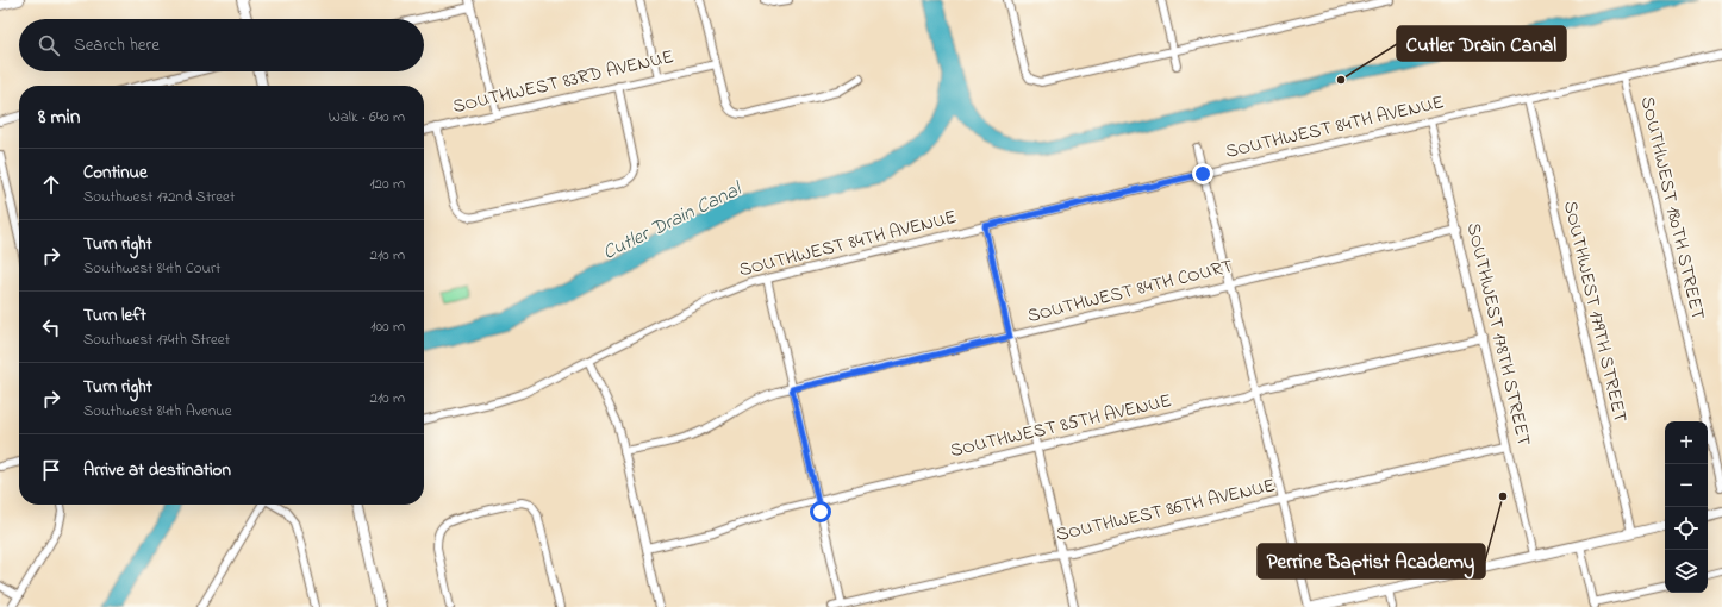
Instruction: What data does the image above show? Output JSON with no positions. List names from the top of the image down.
{
  "streets": {
    "street": [
      "SOUTHWEST 83RD AVENUE",
      "SOUTHWEST 84TH AVENUE",
      "SOUTHWEST 180TH STREET",
      "SOUTHWEST 84TH COURT",
      "SOUTHWEST 179TH STREET",
      "SOUTHWEST 178TH STREET",
      "SOUTHWEST 85TH AVENUE",
      "SOUTHWEST 86TH AVENUE"
    ]
  },
  "crossings": [
    ["SOUTHWEST 84TH AVENUE", "SOUTHWEST 180TH STREET"],
    ["SOUTHWEST 84TH AVENUE", "SOUTHWEST 179TH STREET"],
    ["SOUTHWEST 84TH AVENUE", "SOUTHWEST 178TH STREET"],
    ["SOUTHWEST 84TH COURT", "SOUTHWEST 178TH STREET"],
    ["SOUTHWEST 178TH STREET", "SOUTHWEST 85TH AVENUE"],
    ["SOUTHWEST 178TH STREET", "SOUTHWEST 86TH AVENUE"]
  ],
  "water": ["Cutler Drain Canal"],
  "places": ["Cutler Drain Canal", "Perrine Baptist Academy"],
  "page": {
    "search": "Search here",
    "heading": ["8 min", "Walk · 640 m"],
    "list": [
      ["Continue", "Southwest 172nd Street", "120 m"],
      ["Turn right", "Southwest 84th Court", "210 m"],
      ["Turn left", "Southwest 174th Street", "100 m"],
      ["Turn right", "Southwest 84th Avenue", "210 m"],
      "Arrive at destination"
    ],
    "map_buttons": ["+", "−"]
  }
}
